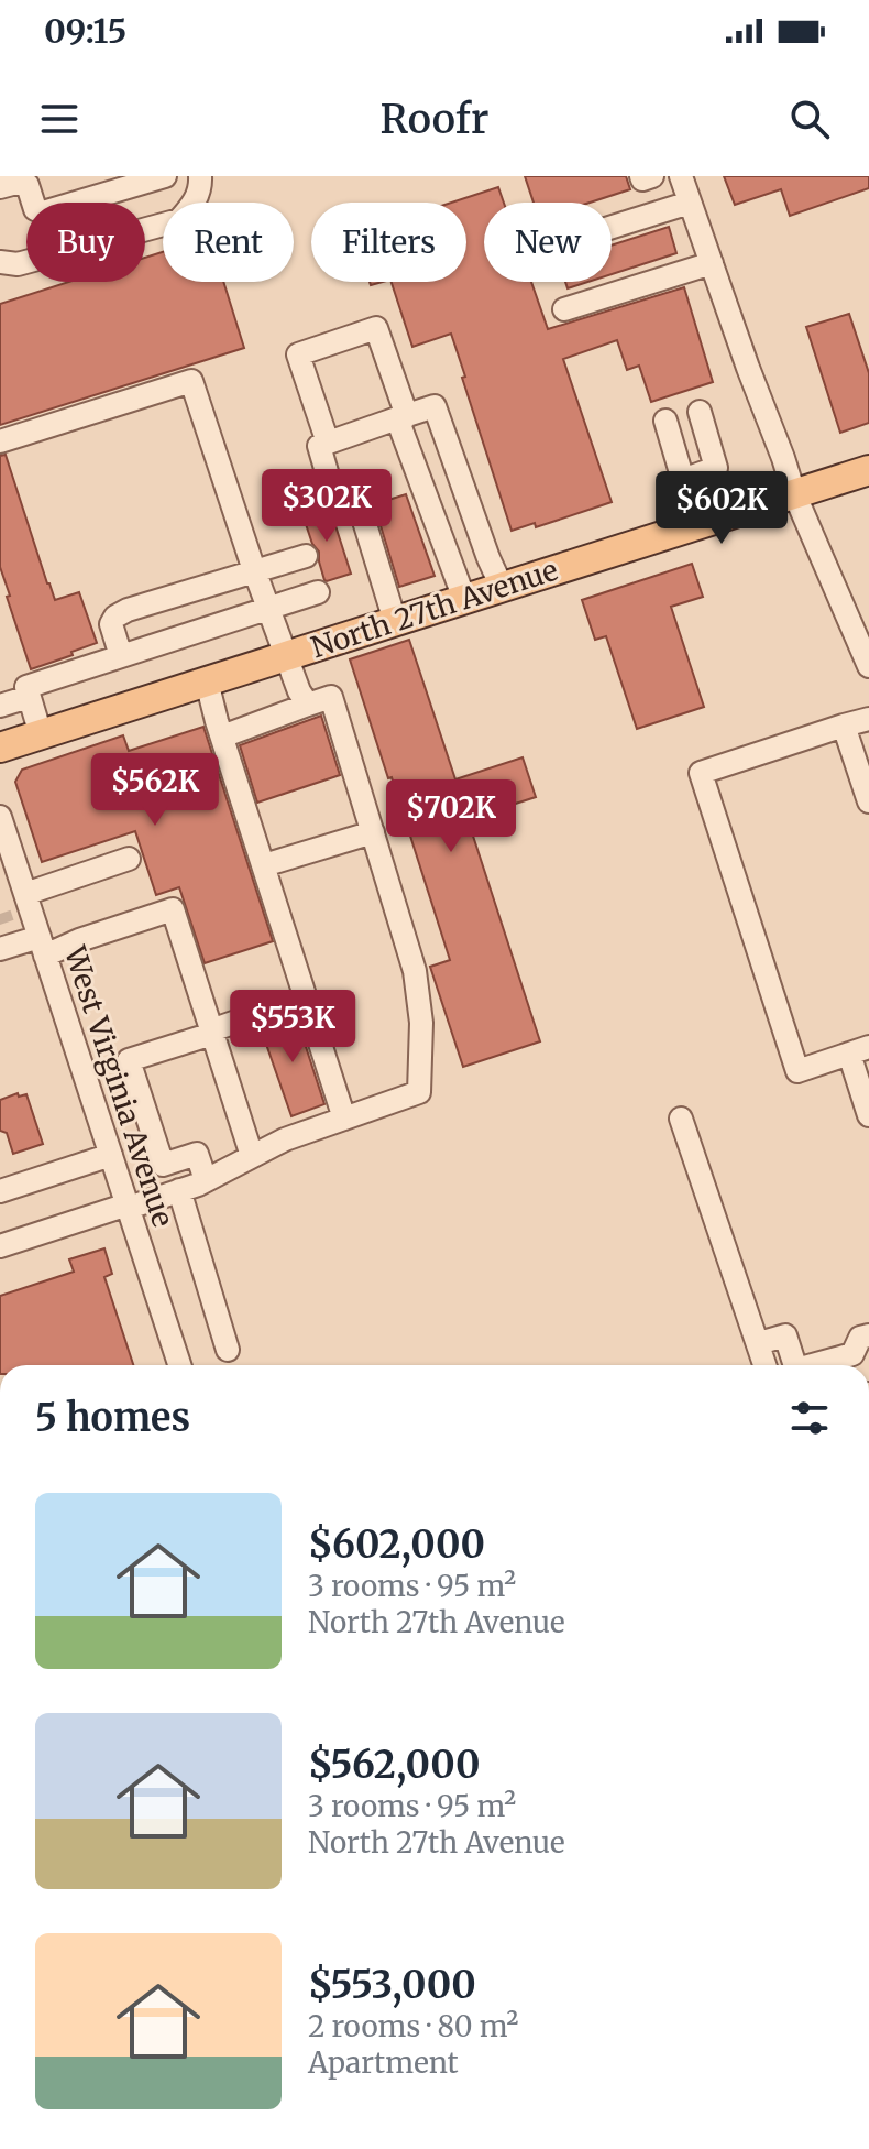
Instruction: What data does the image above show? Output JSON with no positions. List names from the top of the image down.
{
  "streets": {
    "main road": ["North 27th Avenue"],
    "street": ["West Virginia Avenue"]
  },
  "page": {
    "status": "09:15",
    "header": "Roofr",
    "chip": [
      "Buy",
      "Rent",
      "Filters",
      "New"
    ],
    "price": [
      "$302K",
      "$602K",
      "$562K",
      "$702K",
      "$553K"
    ],
    "heading": "5 homes",
    "list": [
      {
        "name": "$602,000",
        "note": "3 rooms · 95 m² · North 27th Avenue"
      },
      {
        "name": "$562,000",
        "note": "3 rooms · 95 m² · North 27th Avenue"
      },
      {
        "name": "$553,000",
        "note": "2 rooms · 80 m² · Apartment"
      }
    ]
  }
}
